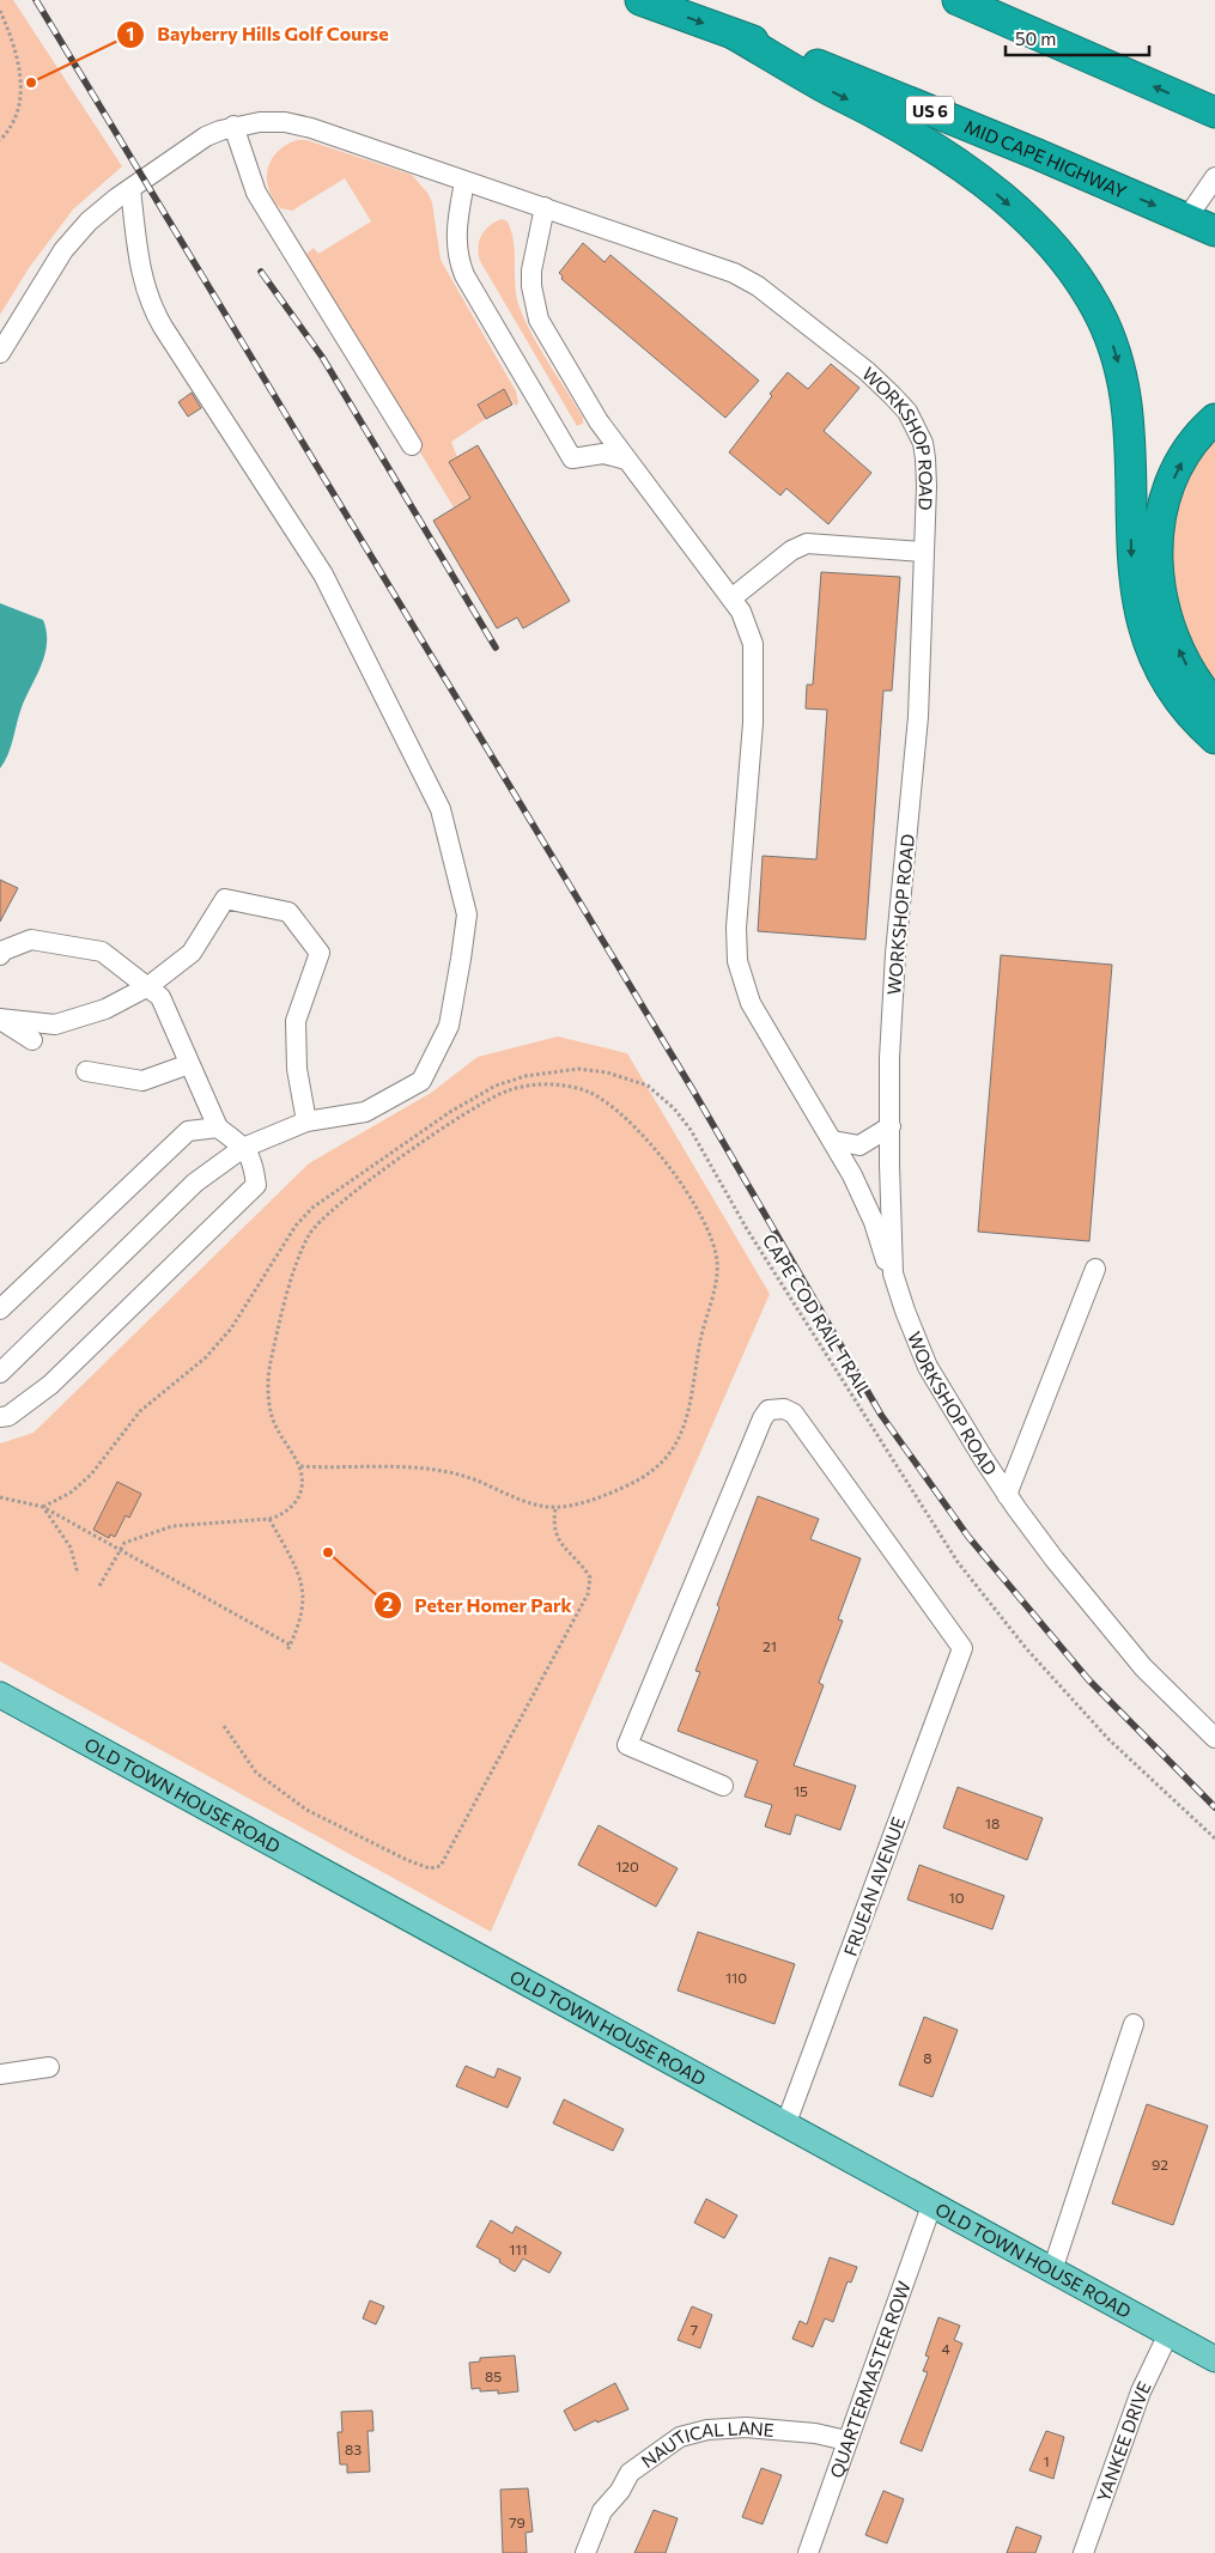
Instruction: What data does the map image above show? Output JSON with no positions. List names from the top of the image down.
{
  "streets": {
    "highway": ["US 6", "MID CAPE HIGHWAY"],
    "main road": ["OLD TOWN HOUSE ROAD"],
    "street": [
      "WORKSHOP ROAD",
      "FRUEAN AVENUE",
      "QUARTERMASTER ROW",
      "YANKEE DRIVE",
      "NAUTICAL LANE"
    ],
    "path": ["CAPE COD RAIL TRAIL"]
  },
  "crossings": [
    ["OLD TOWN HOUSE ROAD", "FRUEAN AVENUE"],
    ["OLD TOWN HOUSE ROAD", "QUARTERMASTER ROW"],
    ["OLD TOWN HOUSE ROAD", "YANKEE DRIVE"],
    ["QUARTERMASTER ROW", "NAUTICAL LANE"]
  ],
  "places": ["Bayberry Hills Golf Course", "Peter Homer Park"],
  "house_numbers": [
    "21",
    "15",
    "18",
    "120",
    "10",
    "110",
    "8",
    "92",
    "111",
    "7",
    "4",
    "85",
    "83",
    "1",
    "79"
  ],
  "scale_bar": "50 m"
}
